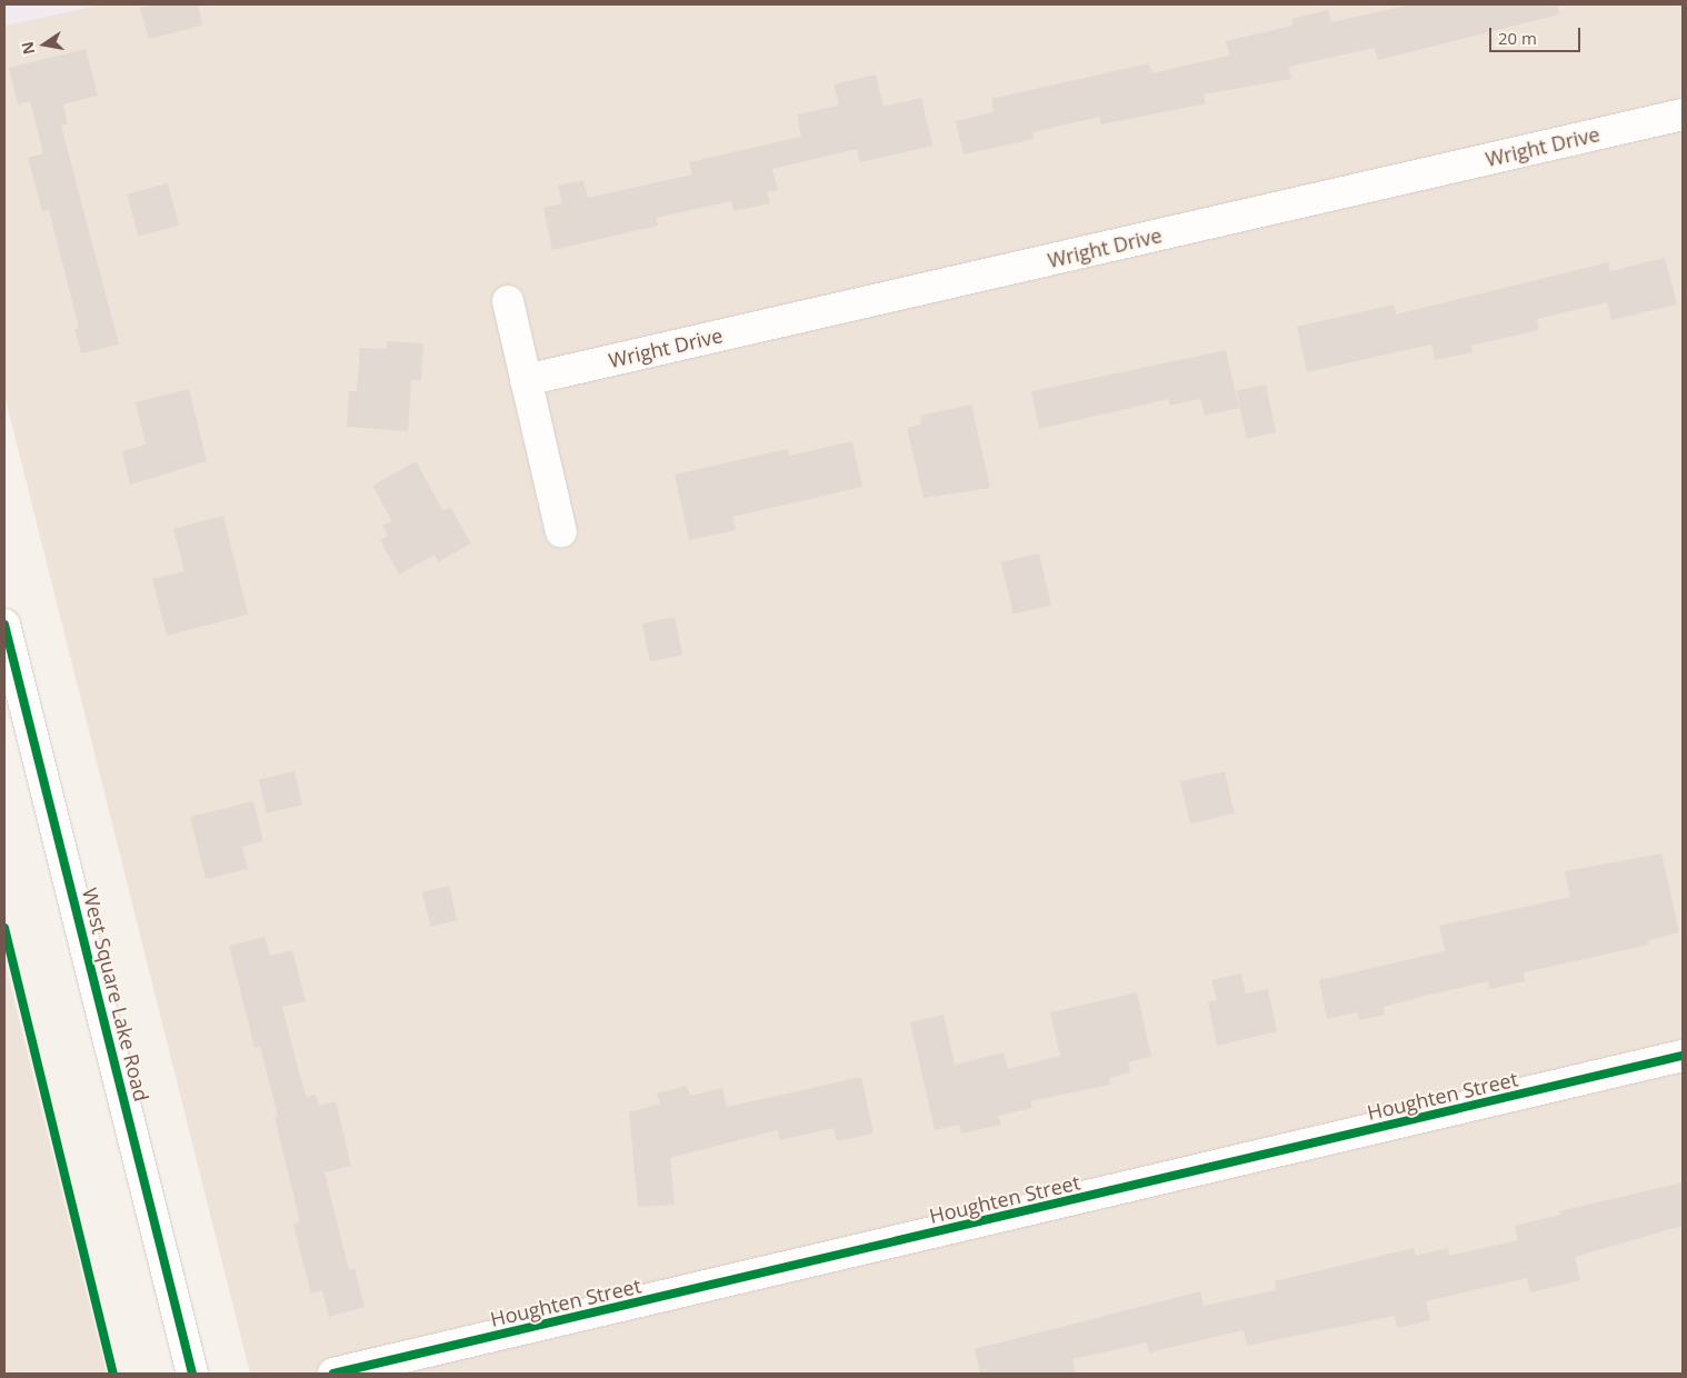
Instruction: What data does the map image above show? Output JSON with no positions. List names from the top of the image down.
{
  "streets": {
    "street": ["Wright Drive", "West Square Lake Road", "Houghten Street"]
  },
  "scale_bar": "20 m",
  "north": "left"
}
